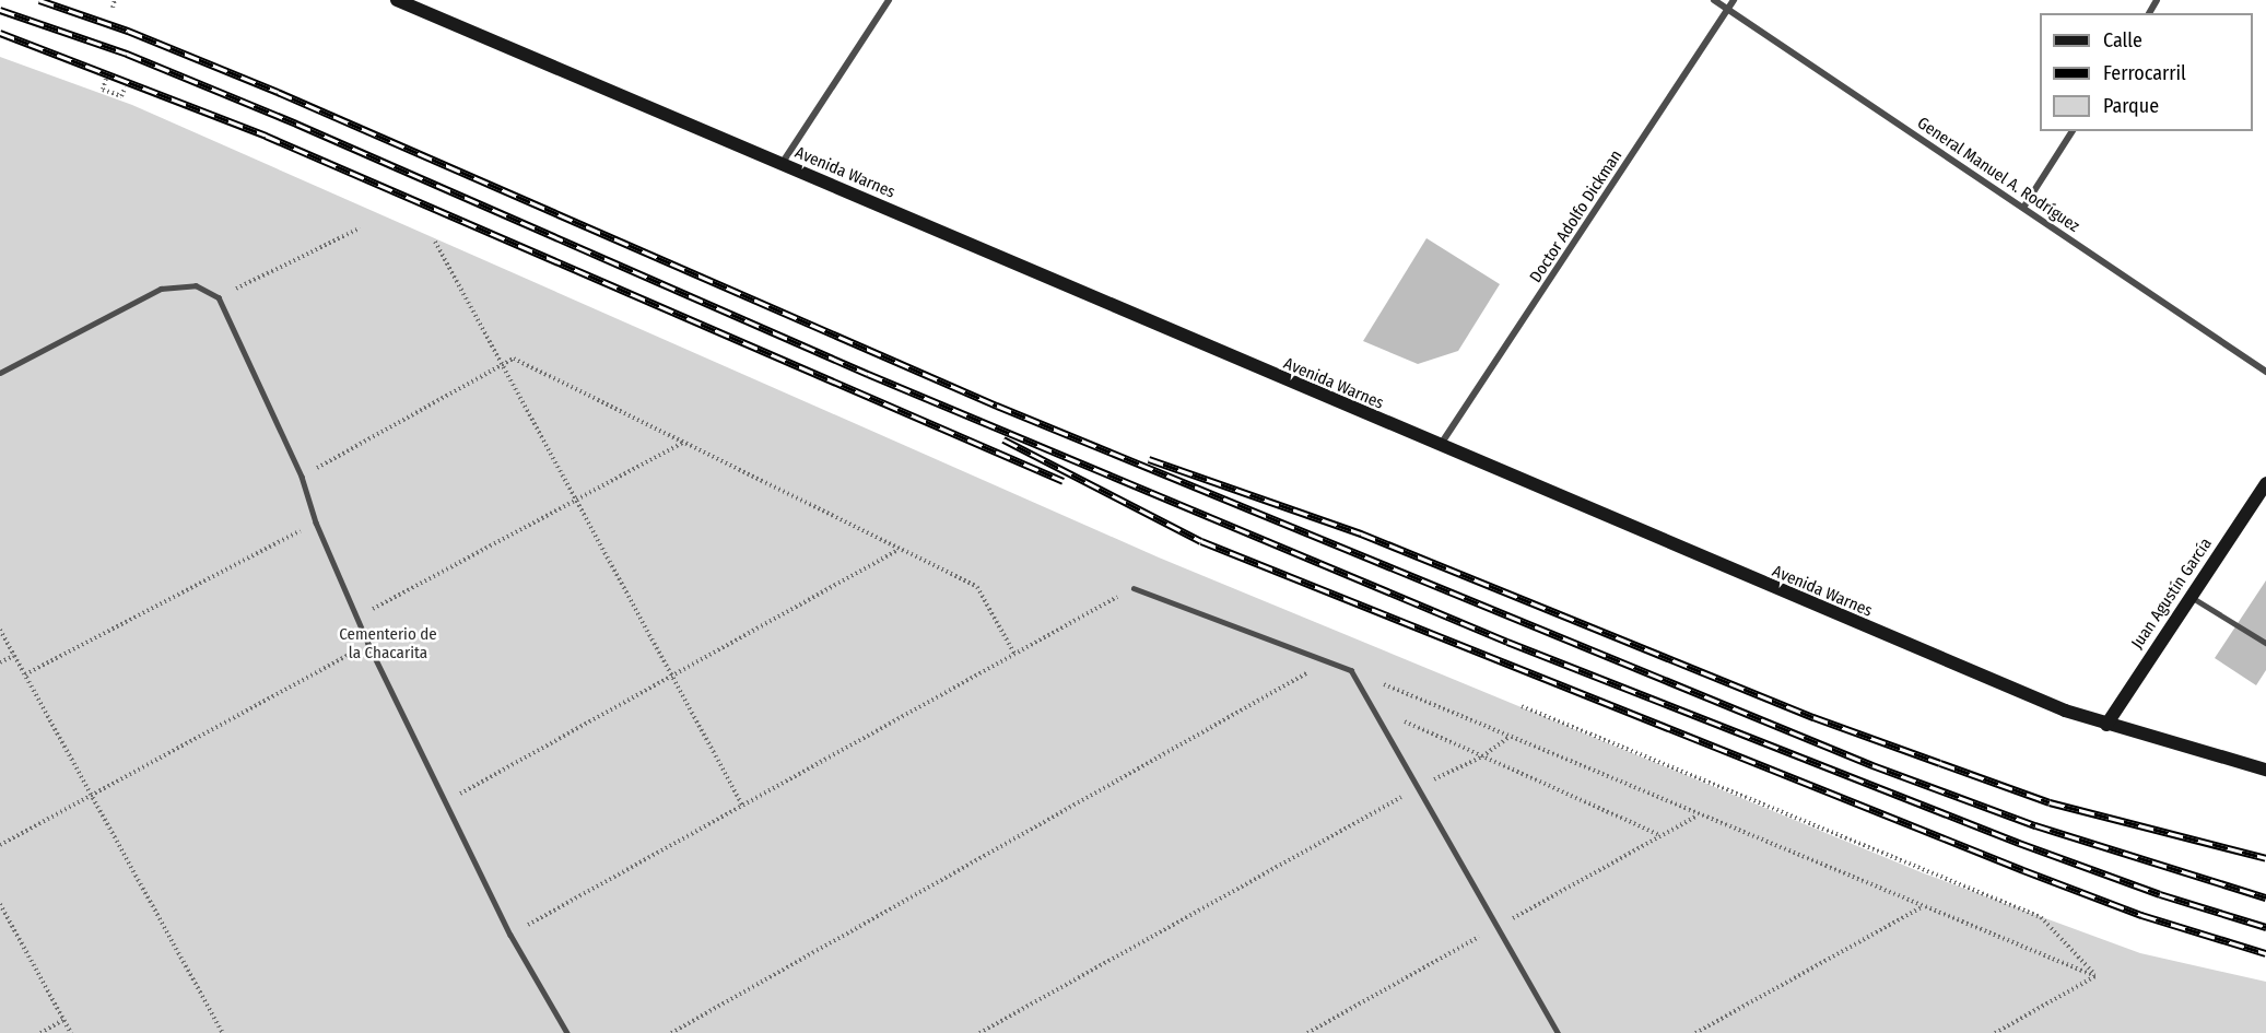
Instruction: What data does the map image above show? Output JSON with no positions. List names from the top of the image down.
{
  "streets": {
    "main road": ["Avenida Warnes", "Juan Agustín García"],
    "street": ["General Manuel A. Rodríguez", "Doctor Adolfo Dickman"]
  },
  "crossings": [
    ["Avenida Warnes", "Doctor Adolfo Dickman"],
    ["Avenida Warnes", "Juan Agustín García"],
    ["General Manuel A. Rodríguez", "Doctor Adolfo Dickman"]
  ],
  "parks": ["Cementerio de la Chacarita"],
  "legend": ["Calle", "Ferrocarril", "Parque"]
}
